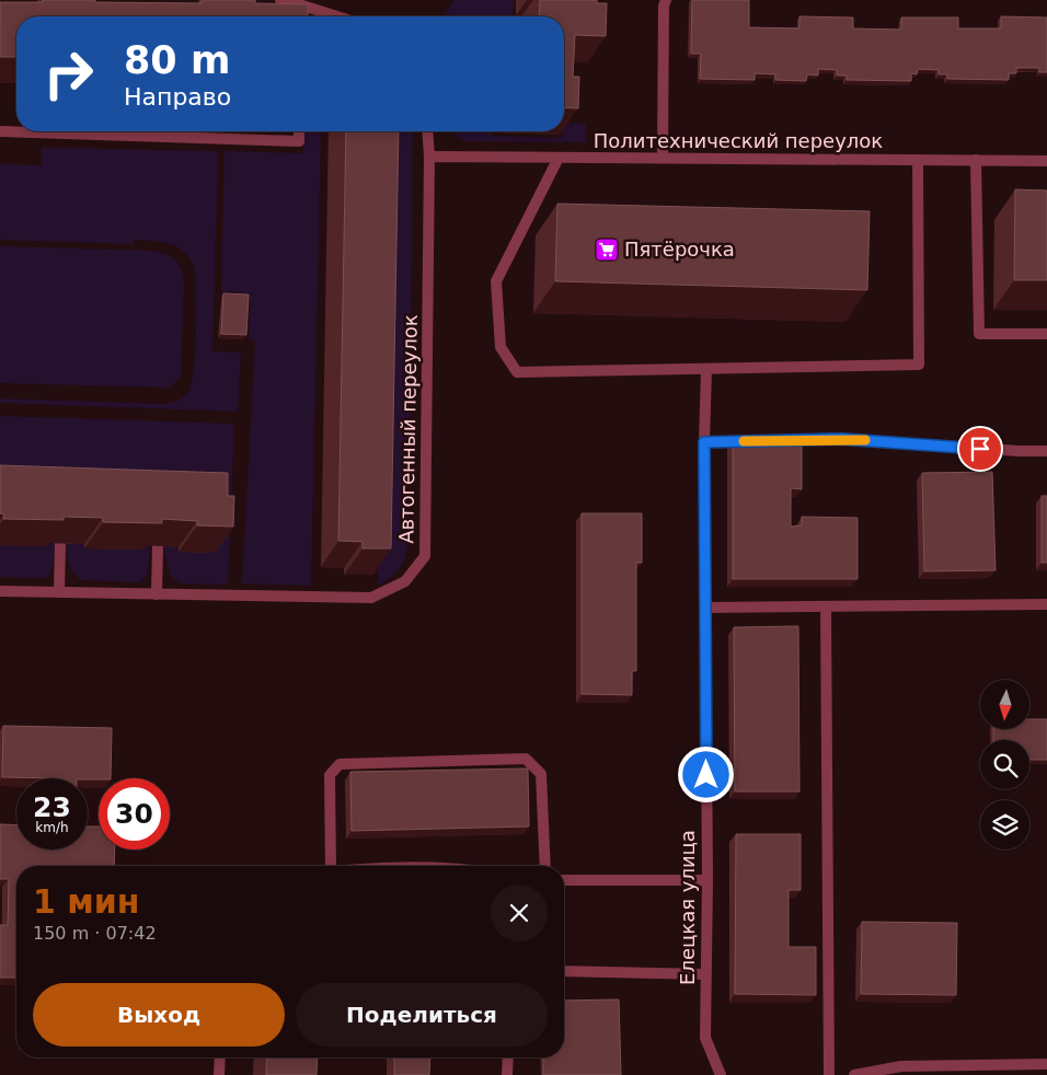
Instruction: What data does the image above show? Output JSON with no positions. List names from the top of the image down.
{
  "streets": {
    "street": ["Политехнический переулок", "Автогенный переулок", "Елецкая улица"]
  },
  "crossings": [
    ["Политехнический переулок", "Автогенный переулок"]
  ],
  "places": {
    "supermarket": ["Пятёрочка"]
  },
  "north": "bottom",
  "page": {
    "turn": ["80 m", "Направо"],
    "speed": "23 km/h",
    "limit": "30",
    "heading": ["1 мин", "150 m · 07:42"],
    "buttons": ["Выход", "Поделиться"]
  }
}
